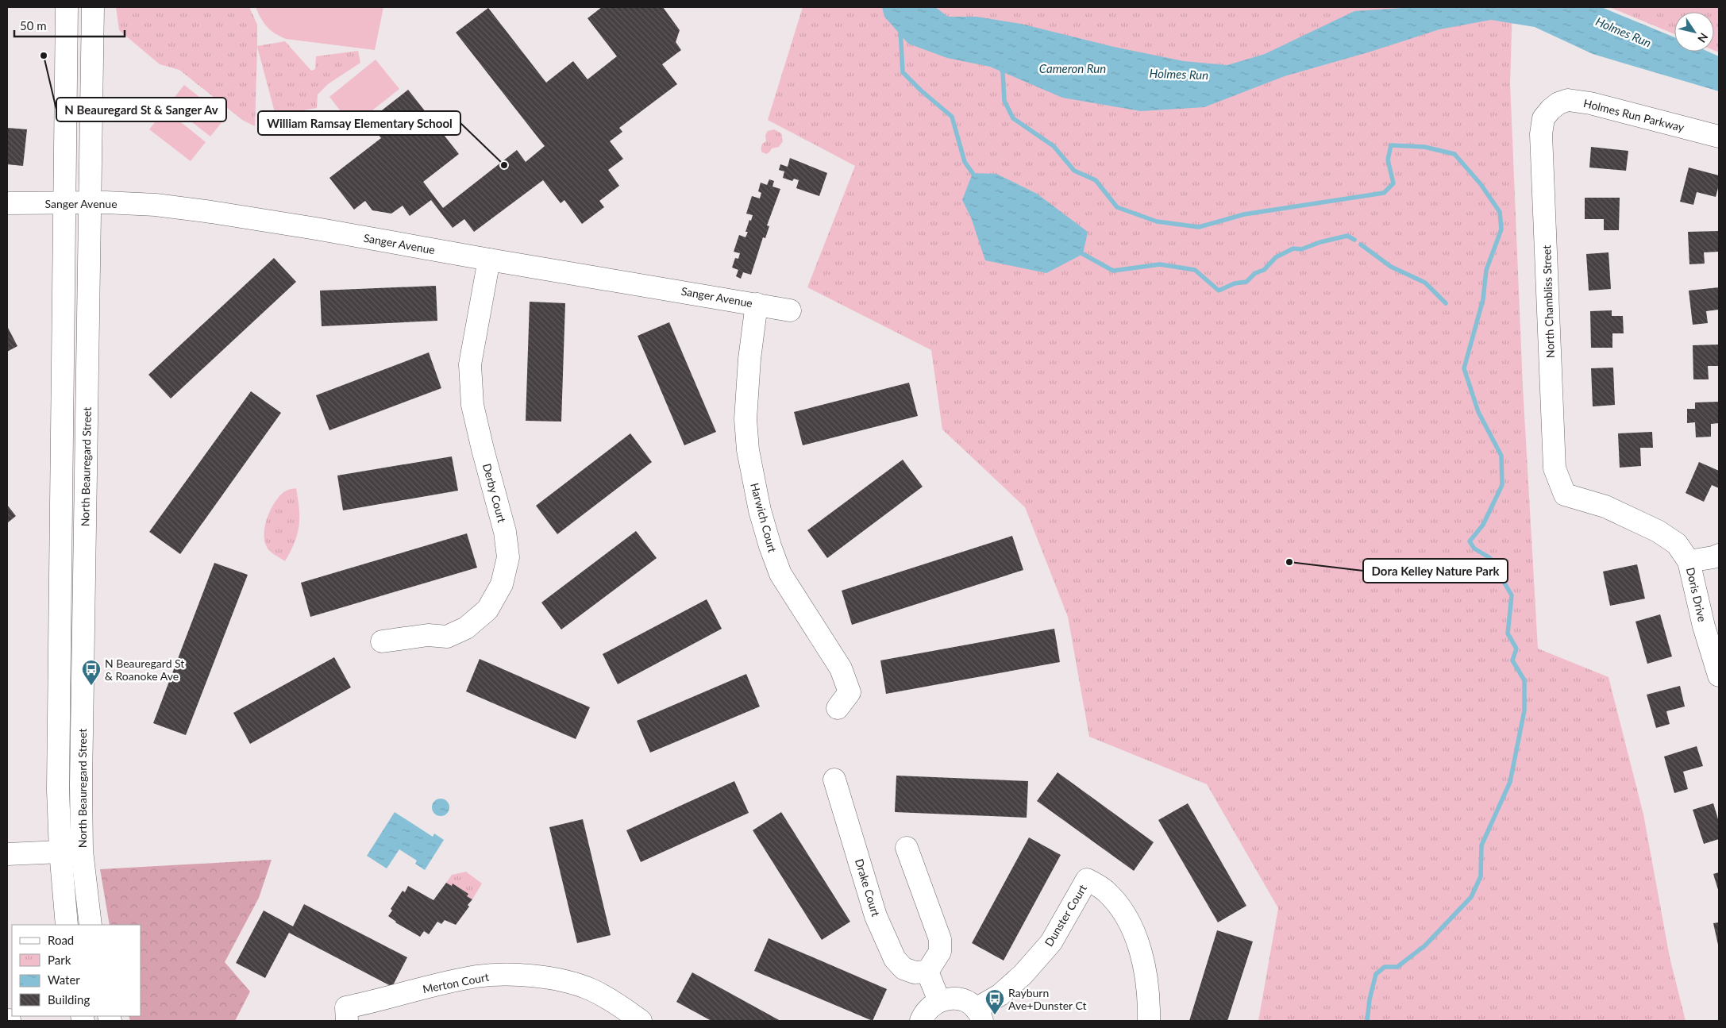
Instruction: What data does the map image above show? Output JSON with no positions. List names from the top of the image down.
{
  "streets": {
    "street": [
      "Holmes Run Parkway",
      "Sanger Avenue",
      "North Chambliss Street",
      "North Beauregard Street",
      "Derby Court",
      "Harwich Court",
      "Doris Drive",
      "Drake Court",
      "Dunster Court",
      "Merton Court"
    ]
  },
  "crossings": [
    ["Holmes Run Parkway", "North Chambliss Street"],
    ["Sanger Avenue", "North Beauregard Street"],
    ["Sanger Avenue", "Derby Court"],
    ["Sanger Avenue", "Harwich Court"],
    ["North Chambliss Street", "Doris Drive"]
  ],
  "water": ["Holmes Run", "Cameron Run"],
  "places": {
    "other": ["N Beauregard St & Sanger Av", "William Ramsay Elementary School", "Dora Kelley Nature Park"],
    "bus stop": ["N Beauregard St & Roanoke Ave", "Rayburn Ave+Dunster Ct"]
  },
  "legend": [
    "Road",
    "Park",
    "Water",
    "Building"
  ],
  "scale_bar": "50 m",
  "north": "bottom right"
}
